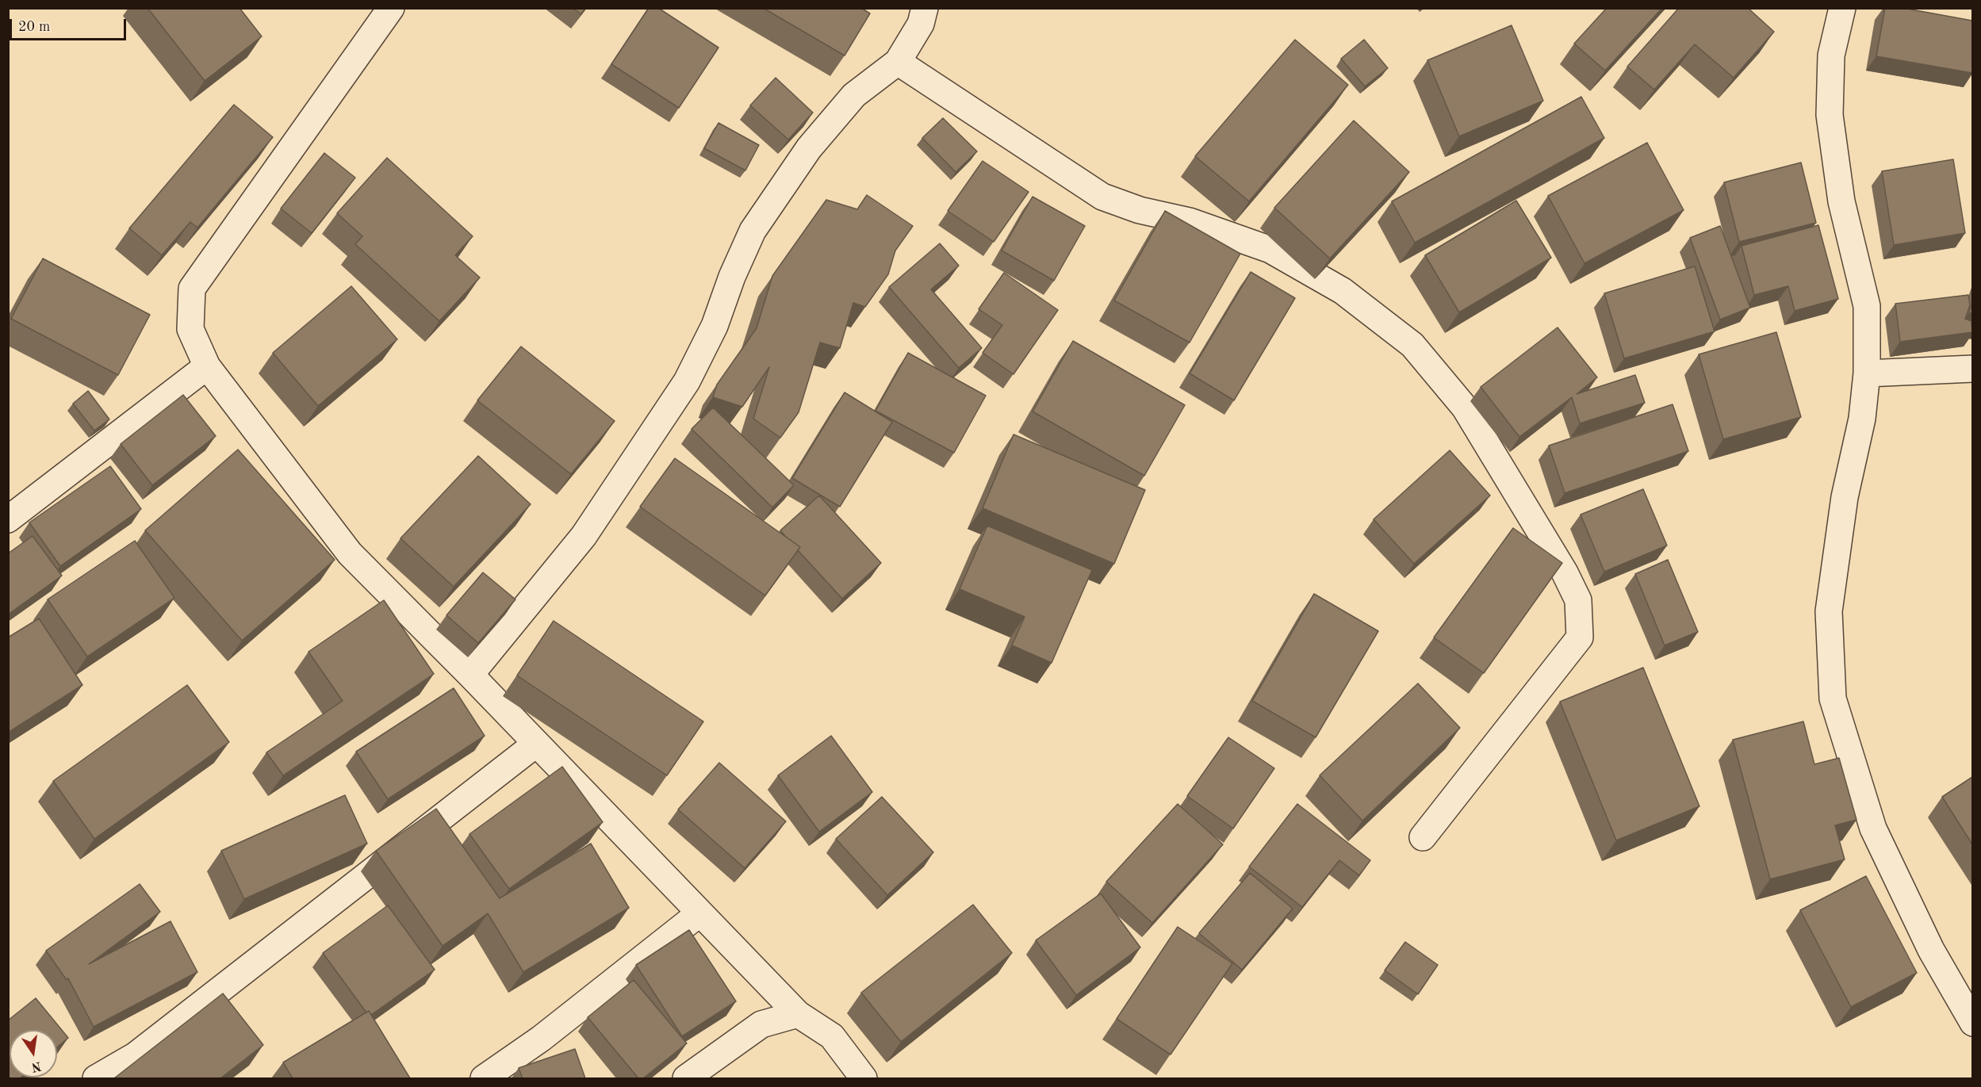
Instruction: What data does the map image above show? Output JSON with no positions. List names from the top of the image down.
{
  "scale_bar": "20 m",
  "north": "bottom"
}
